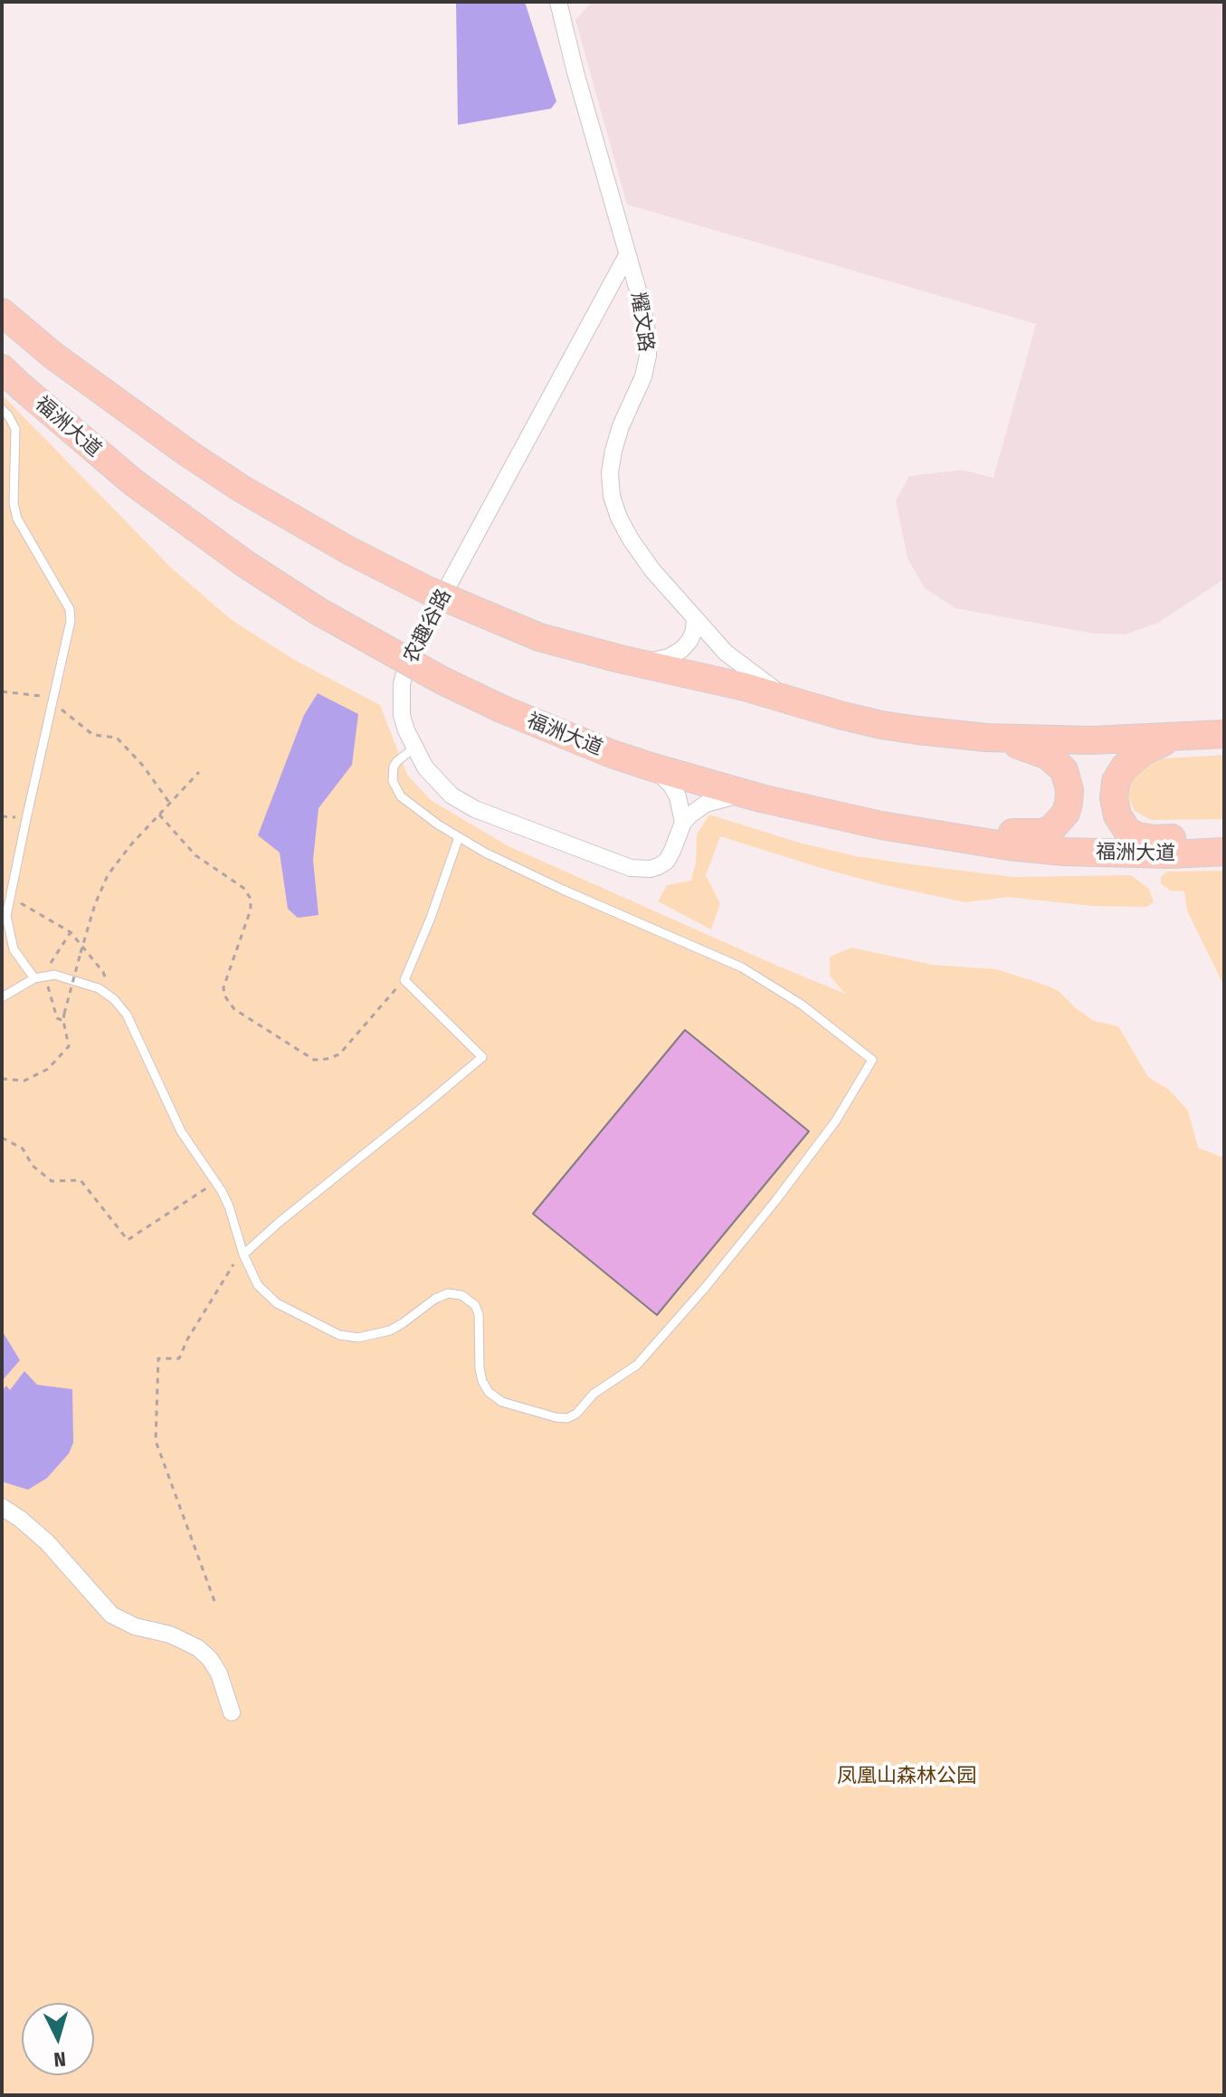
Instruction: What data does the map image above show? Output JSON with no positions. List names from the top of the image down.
{
  "streets": {
    "main road": ["福洲大道"],
    "street": ["耀文路", "农趣谷路"]
  },
  "crossings": [
    ["耀文路", "农趣谷路"]
  ],
  "parks": ["凤凰山森林公园"],
  "north": "bottom"
}
